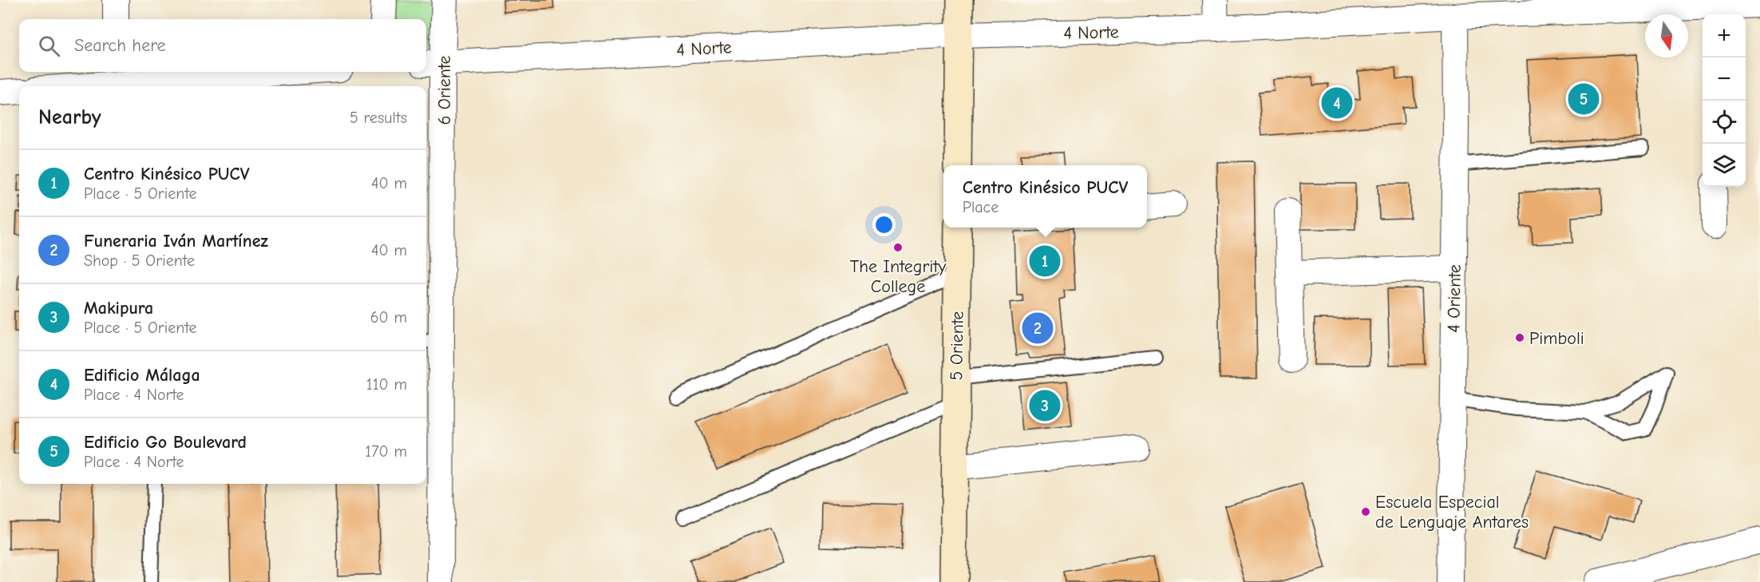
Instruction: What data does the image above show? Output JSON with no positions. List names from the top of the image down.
{
  "streets": {
    "main road": ["5 Oriente"],
    "street": ["4 Norte", "6 Oriente", "4 Oriente"]
  },
  "crossings": [
    ["4 Norte", "6 Oriente"],
    ["4 Norte", "4 Oriente"]
  ],
  "places": ["The Integrity College", "Pimboli", "Escuela Especial de Lenguaje Antares"],
  "north": "bottom",
  "page": {
    "map_buttons": ["+", "−"],
    "search": "Search here",
    "pins": [
      "5",
      "4",
      "1",
      "2",
      "3"
    ],
    "heading": ["Nearby", "5 results"],
    "list": [
      {
        "mark": "1",
        "name": "Centro Kinésico PUCV",
        "note": "Place · 5 Oriente",
        "value": "40 m"
      },
      {
        "mark": "2",
        "name": "Funeraria Iván Martínez",
        "note": "Shop · 5 Oriente",
        "value": "40 m"
      },
      {
        "mark": "3",
        "name": "Makipura",
        "note": "Place · 5 Oriente",
        "value": "60 m"
      },
      {
        "mark": "4",
        "name": "Edificio Málaga",
        "note": "Place · 4 Norte",
        "value": "110 m"
      },
      {
        "mark": "5",
        "name": "Edificio Go Boulevard",
        "note": "Place · 4 Norte",
        "value": "170 m"
      }
    ],
    "popup": ["Centro Kinésico PUCV", "Place"]
  }
}
